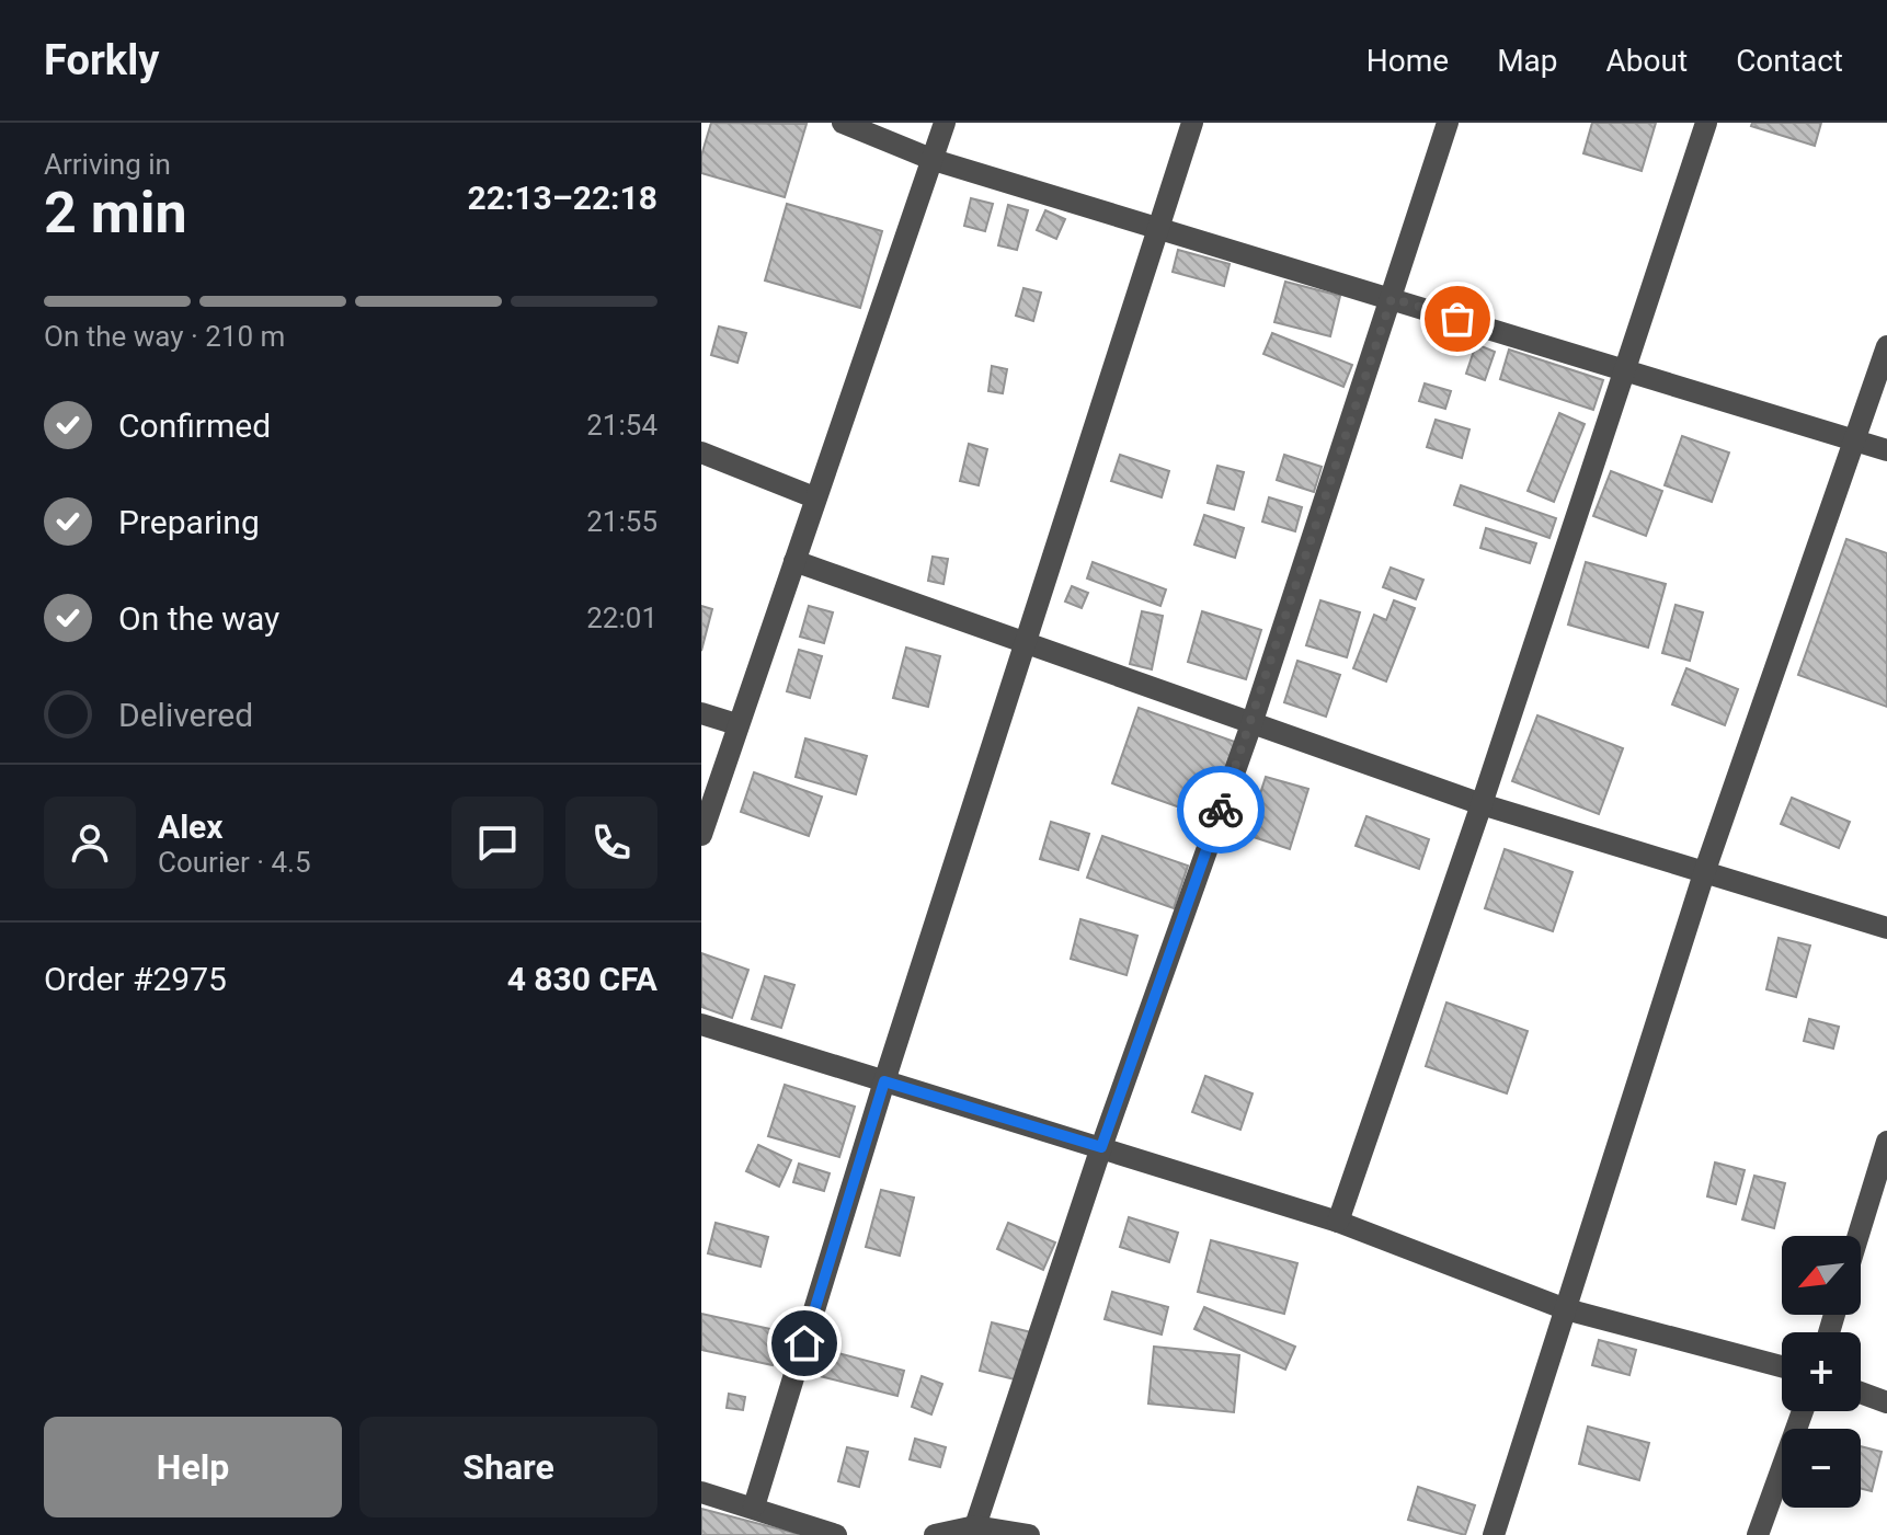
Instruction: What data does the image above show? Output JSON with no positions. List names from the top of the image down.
{
  "north": "bottom left",
  "page": {
    "header": "Forkly",
    "nav": [
      "Home",
      "Map",
      "About",
      "Contact"
    ],
    "heading": ["2 min", "Arriving in", "22:13–22:18"],
    "panel": [
      "Alex",
      "Courier · 4.5",
      "Order #2975",
      "4 830 CFA"
    ],
    "bar": "On the way · 210 m",
    "list": [
      ["Confirmed", "21:54"],
      ["Preparing", "21:55"],
      ["On the way", "22:01"],
      "Delivered"
    ],
    "map_buttons": ["+", "−"],
    "buttons": ["Help", "Share"]
  }
}
